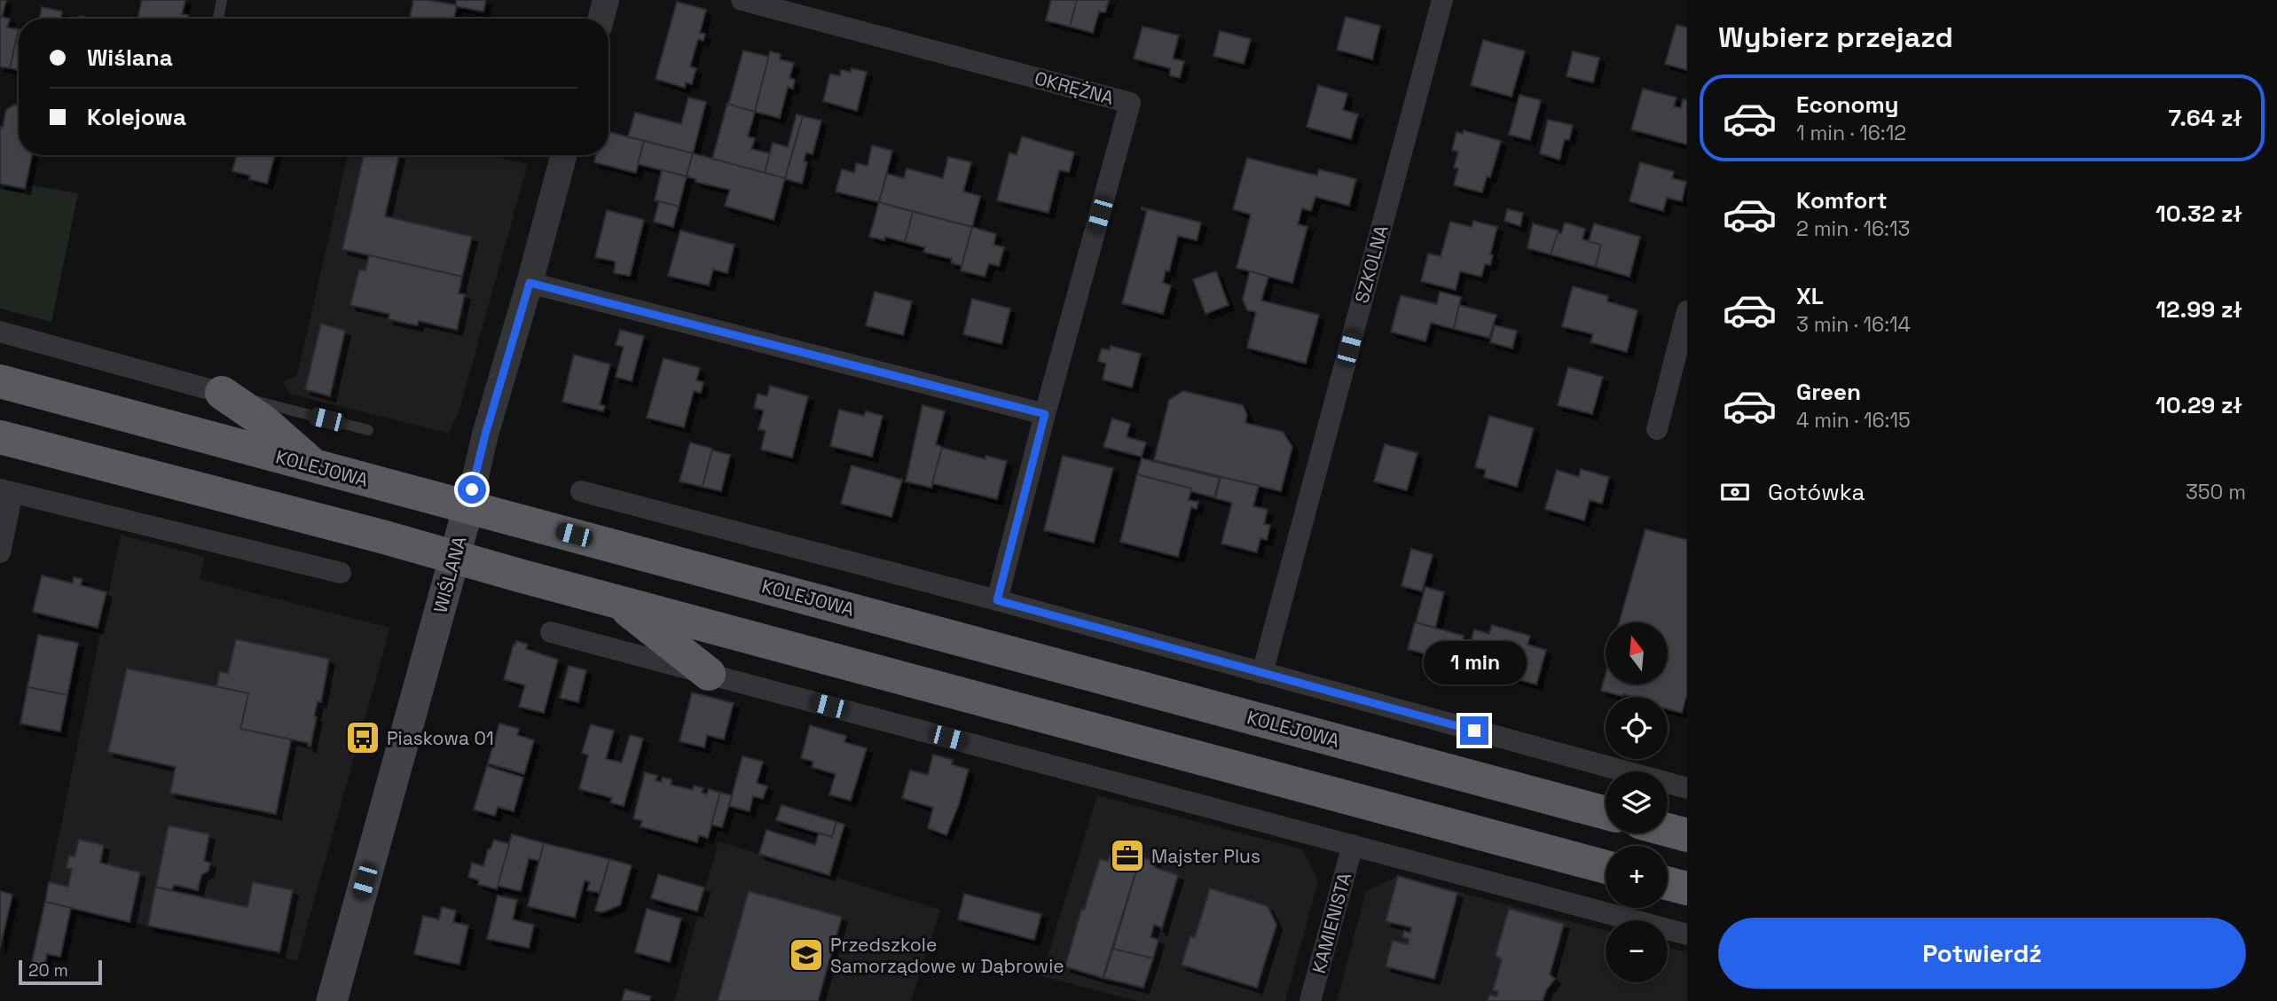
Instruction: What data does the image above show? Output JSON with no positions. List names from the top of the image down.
{
  "streets": {
    "highway": ["KOLEJOWA"],
    "main road": ["WIŚLANA"],
    "street": ["OKRĘŻNA", "SZKOLNA", "KAMIENISTA"]
  },
  "crossings": [
    ["KOLEJOWA", "WIŚLANA"]
  ],
  "places": {
    "bus stop": ["Piaskowa 01"],
    "office": ["Majster Plus"],
    "school or university": ["Przedszkole Samorządowe w Dąbrowie"]
  },
  "scale_bar": "20 m",
  "north": "top",
  "page": {
    "heading": "Wybierz przejazd",
    "banner": ["Wiślana", "Kolejowa"],
    "list": [
      {
        "name": "Economy",
        "note": "1 min · 16:12",
        "value": "7.64 zł"
      },
      {
        "name": "Komfort",
        "note": "2 min · 16:13",
        "value": "10.32 zł"
      },
      {
        "name": "XL",
        "note": "3 min · 16:14",
        "value": "12.99 zł"
      },
      {
        "name": "Green",
        "note": "4 min · 16:15",
        "value": "10.29 zł"
      }
    ],
    "pay": ["Gotówka", "350 m"],
    "map_buttons": ["+", "−"],
    "bubble": "1 min",
    "buttons": "Potwierdź",
    "scale": "20 m"
  }
}
